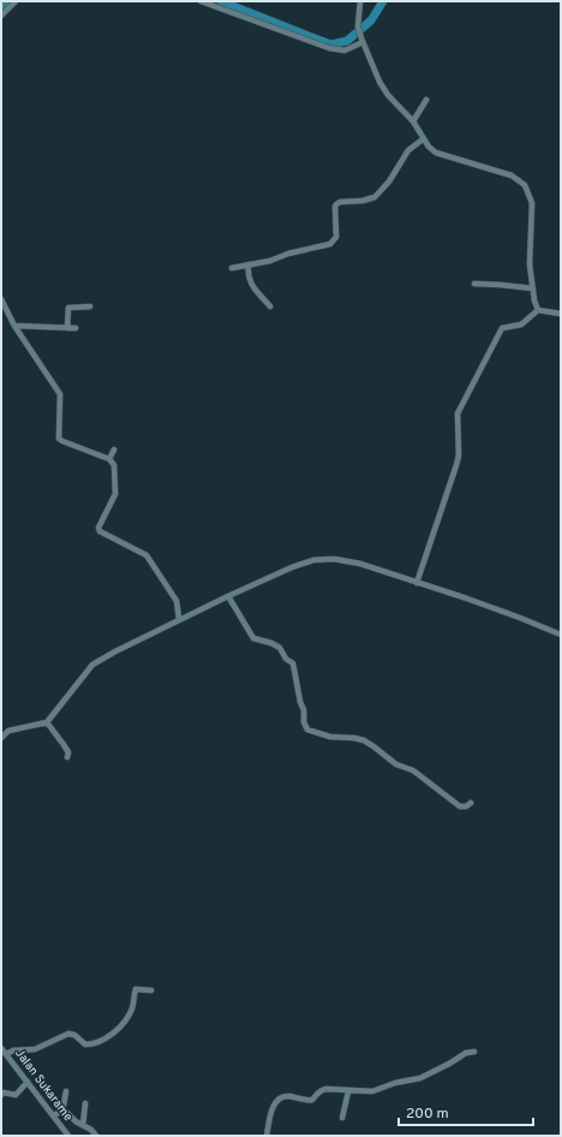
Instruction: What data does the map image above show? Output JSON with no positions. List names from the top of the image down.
{
  "streets": {
    "street": ["Jalan Sukarame"]
  },
  "scale_bar": "200 m"
}
